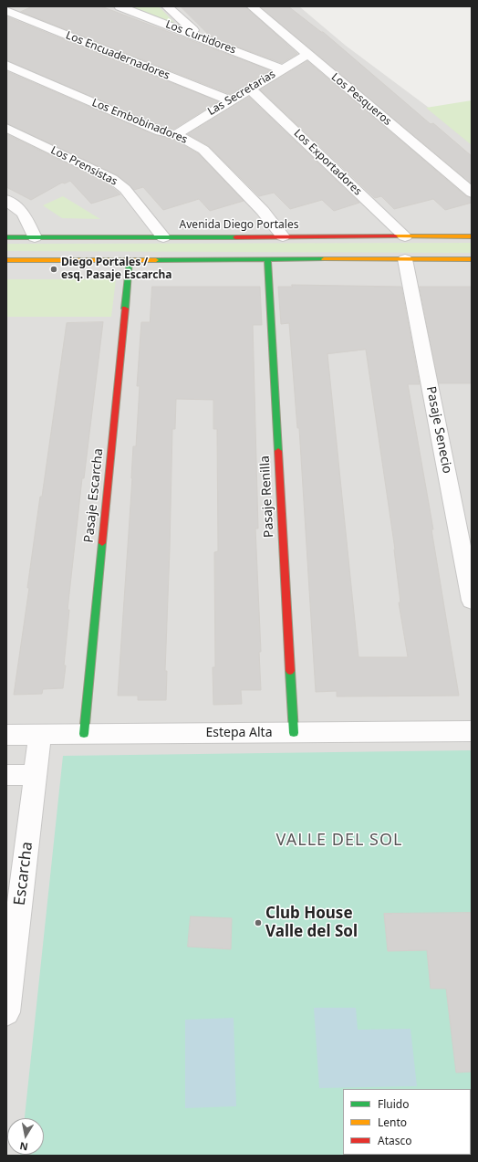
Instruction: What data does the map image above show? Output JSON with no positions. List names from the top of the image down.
{
  "streets": {
    "street": [
      "Los Curtidores",
      "Los Encuadernadores",
      "Las Secretarias",
      "Los Pesqueros",
      "Los Embobinadores",
      "Los Exportadores",
      "Los Prensistas",
      "Avenida Diego Portales",
      "Pasaje Senecio",
      "Pasaje Escarcha",
      "Pasaje Renilla",
      "Estepa Alta",
      "Escarcha"
    ]
  },
  "crossings": [
    ["Los Curtidores", "Las Secretarias"],
    ["Los Encuadernadores", "Las Secretarias"],
    ["Las Secretarias", "Los Pesqueros"],
    ["Las Secretarias", "Los Embobinadores"],
    ["Las Secretarias", "Los Exportadores"],
    ["Los Embobinadores", "Avenida Diego Portales"],
    ["Los Exportadores", "Avenida Diego Portales"],
    ["Los Prensistas", "Avenida Diego Portales"],
    ["Pasaje Escarcha", "Estepa Alta"],
    ["Pasaje Renilla", "Estepa Alta"],
    ["Estepa Alta", "Escarcha"]
  ],
  "districts": ["VALLE DEL SOL"],
  "places": ["Diego Portales / esq. Pasaje Escarcha", "Club House Valle del Sol"],
  "legend": ["Fluido", "Lento", "Atasco"],
  "north": "bottom"
}
